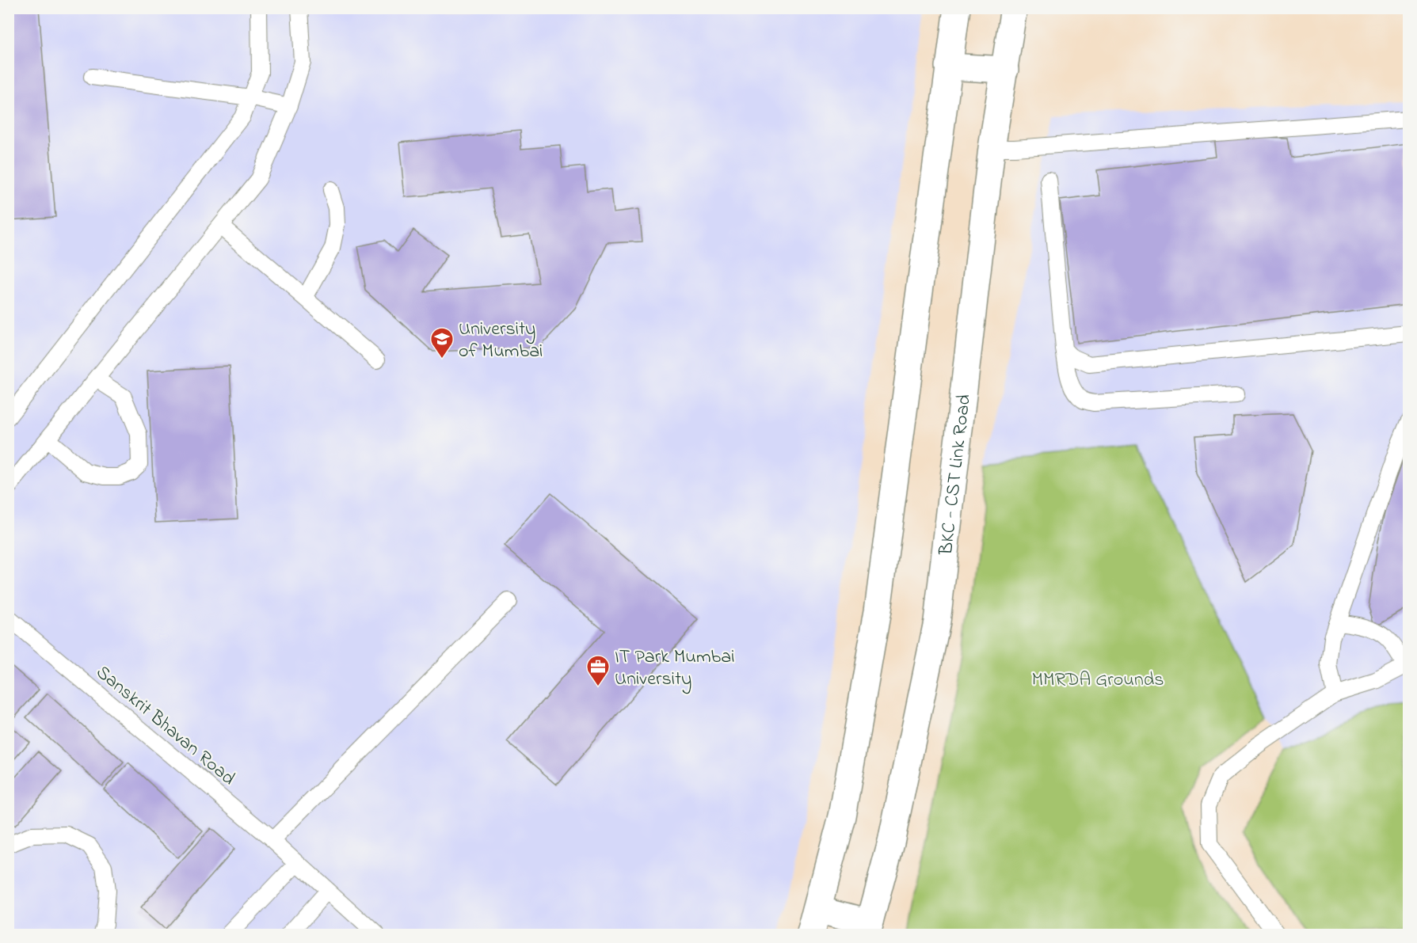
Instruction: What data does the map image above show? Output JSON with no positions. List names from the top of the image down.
{
  "streets": {
    "street": ["BKC - CST Link Road"],
    "lane": ["Sanskrit Bhavan Road"]
  },
  "parks": ["MMRDA Grounds"],
  "places": {
    "school or university": ["University of Mumbai"],
    "office": ["IT Park Mumbai University"]
  }
}
